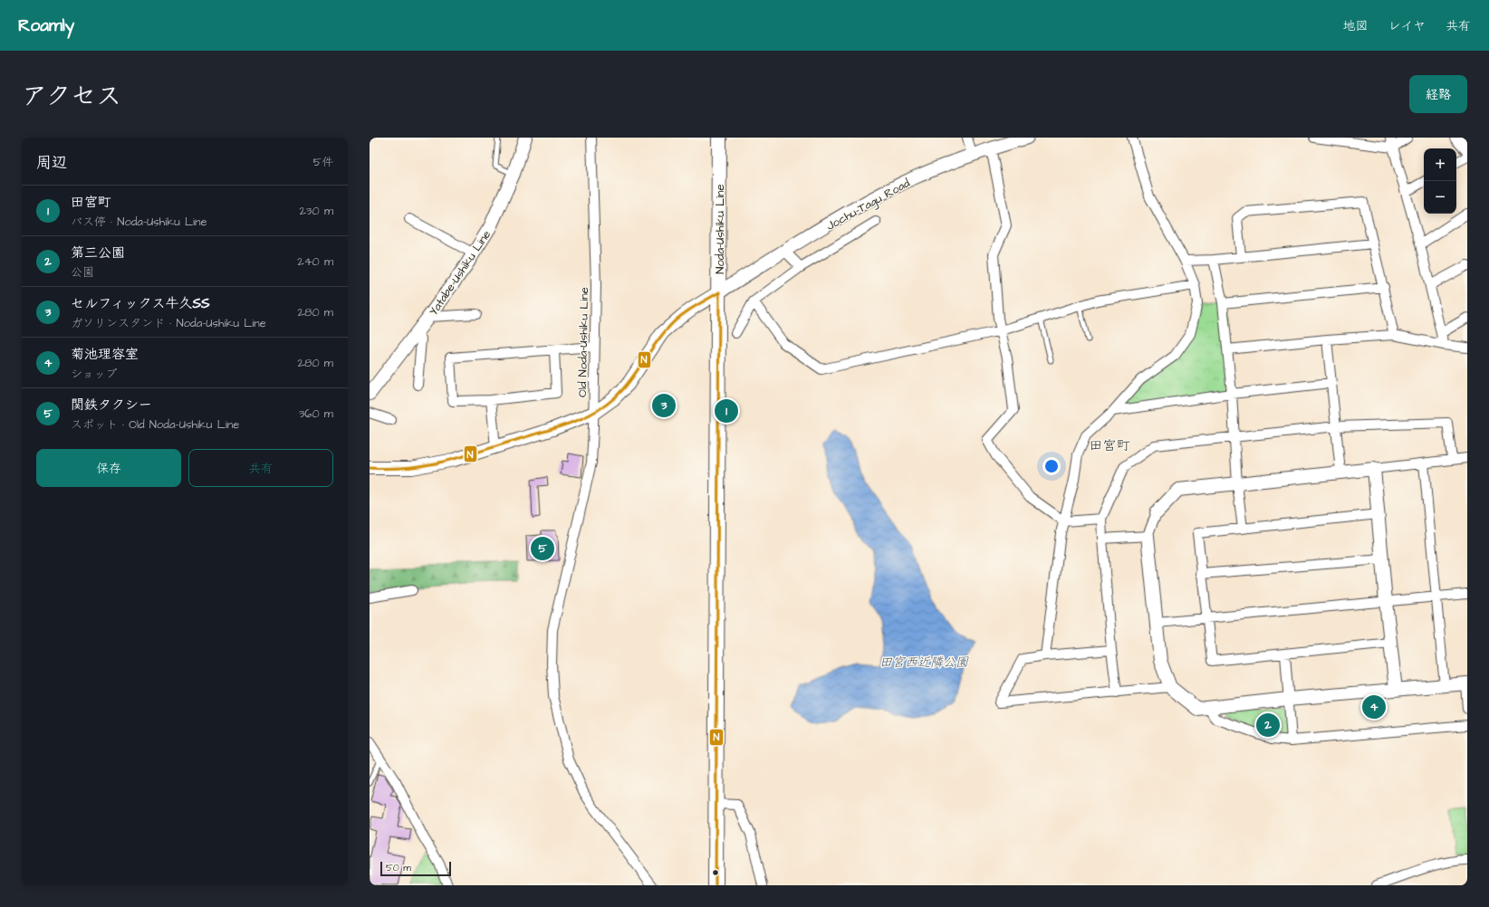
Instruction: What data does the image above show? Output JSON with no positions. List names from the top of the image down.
{
  "streets": {
    "main road": ["Noda-Ushiku Line"],
    "street": ["Jochu-Tagu Road", "Yatabe-Ushiku Line", "Old Noda-Ushiku Line"]
  },
  "crossings": [
    ["Jochu-Tagu Road", "Noda-Ushiku Line"],
    ["Jochu-Tagu Road", "Old Noda-Ushiku Line"]
  ],
  "districts": ["田宮町"],
  "water": ["田宮西近隣公園"],
  "lines": ["transit line N"],
  "scale_bar": "50 m",
  "page": {
    "header": "Roamly",
    "nav": ["地図", "レイヤ", "共有"],
    "title": "アクセス",
    "buttons": [
      "経路",
      ["保存", "共有"]
    ],
    "heading": ["周辺", "5件"],
    "map_buttons": ["+", "−"],
    "list": [
      {
        "mark": "1",
        "name": "田宮町",
        "note": "バス停 · Noda-Ushiku Line",
        "value": "230 m"
      },
      {
        "mark": "2",
        "name": "第三公園",
        "note": "公園",
        "value": "240 m"
      },
      {
        "mark": "3",
        "name": "セルフィックス牛久SS",
        "note": "ガソリンスタンド · Noda-Ushiku Line",
        "value": "280 m"
      },
      {
        "mark": "4",
        "name": "菊池理容室",
        "note": "ショップ",
        "value": "280 m"
      },
      {
        "mark": "5",
        "name": "関鉄タクシー",
        "note": "スポット · Old Noda-Ushiku Line",
        "value": "360 m"
      }
    ],
    "pins": [
      "3",
      "1",
      "5",
      "4",
      "2"
    ],
    "scale": "50 m"
  }
}
